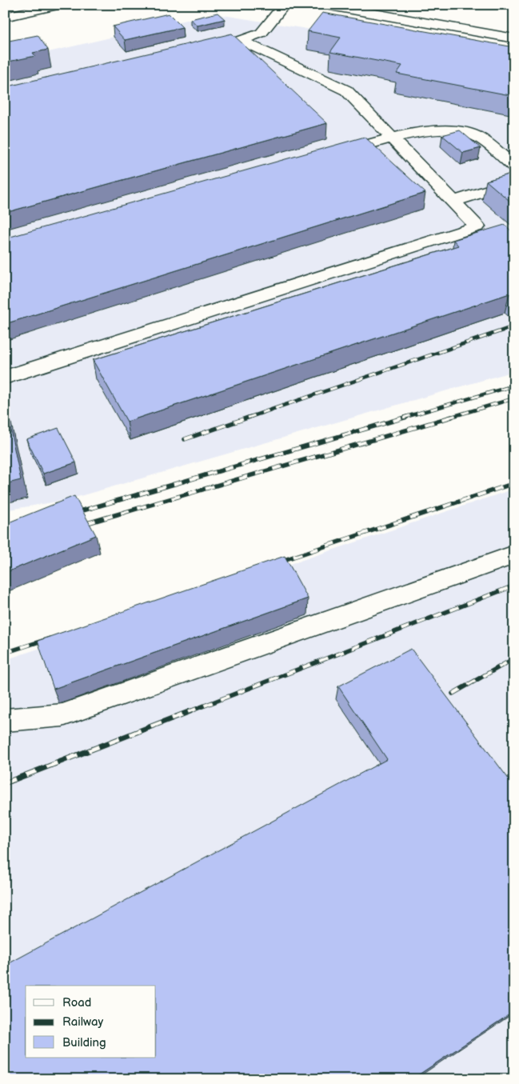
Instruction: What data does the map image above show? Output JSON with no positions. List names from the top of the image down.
{
  "legend": ["Road", "Railway", "Building"]
}
